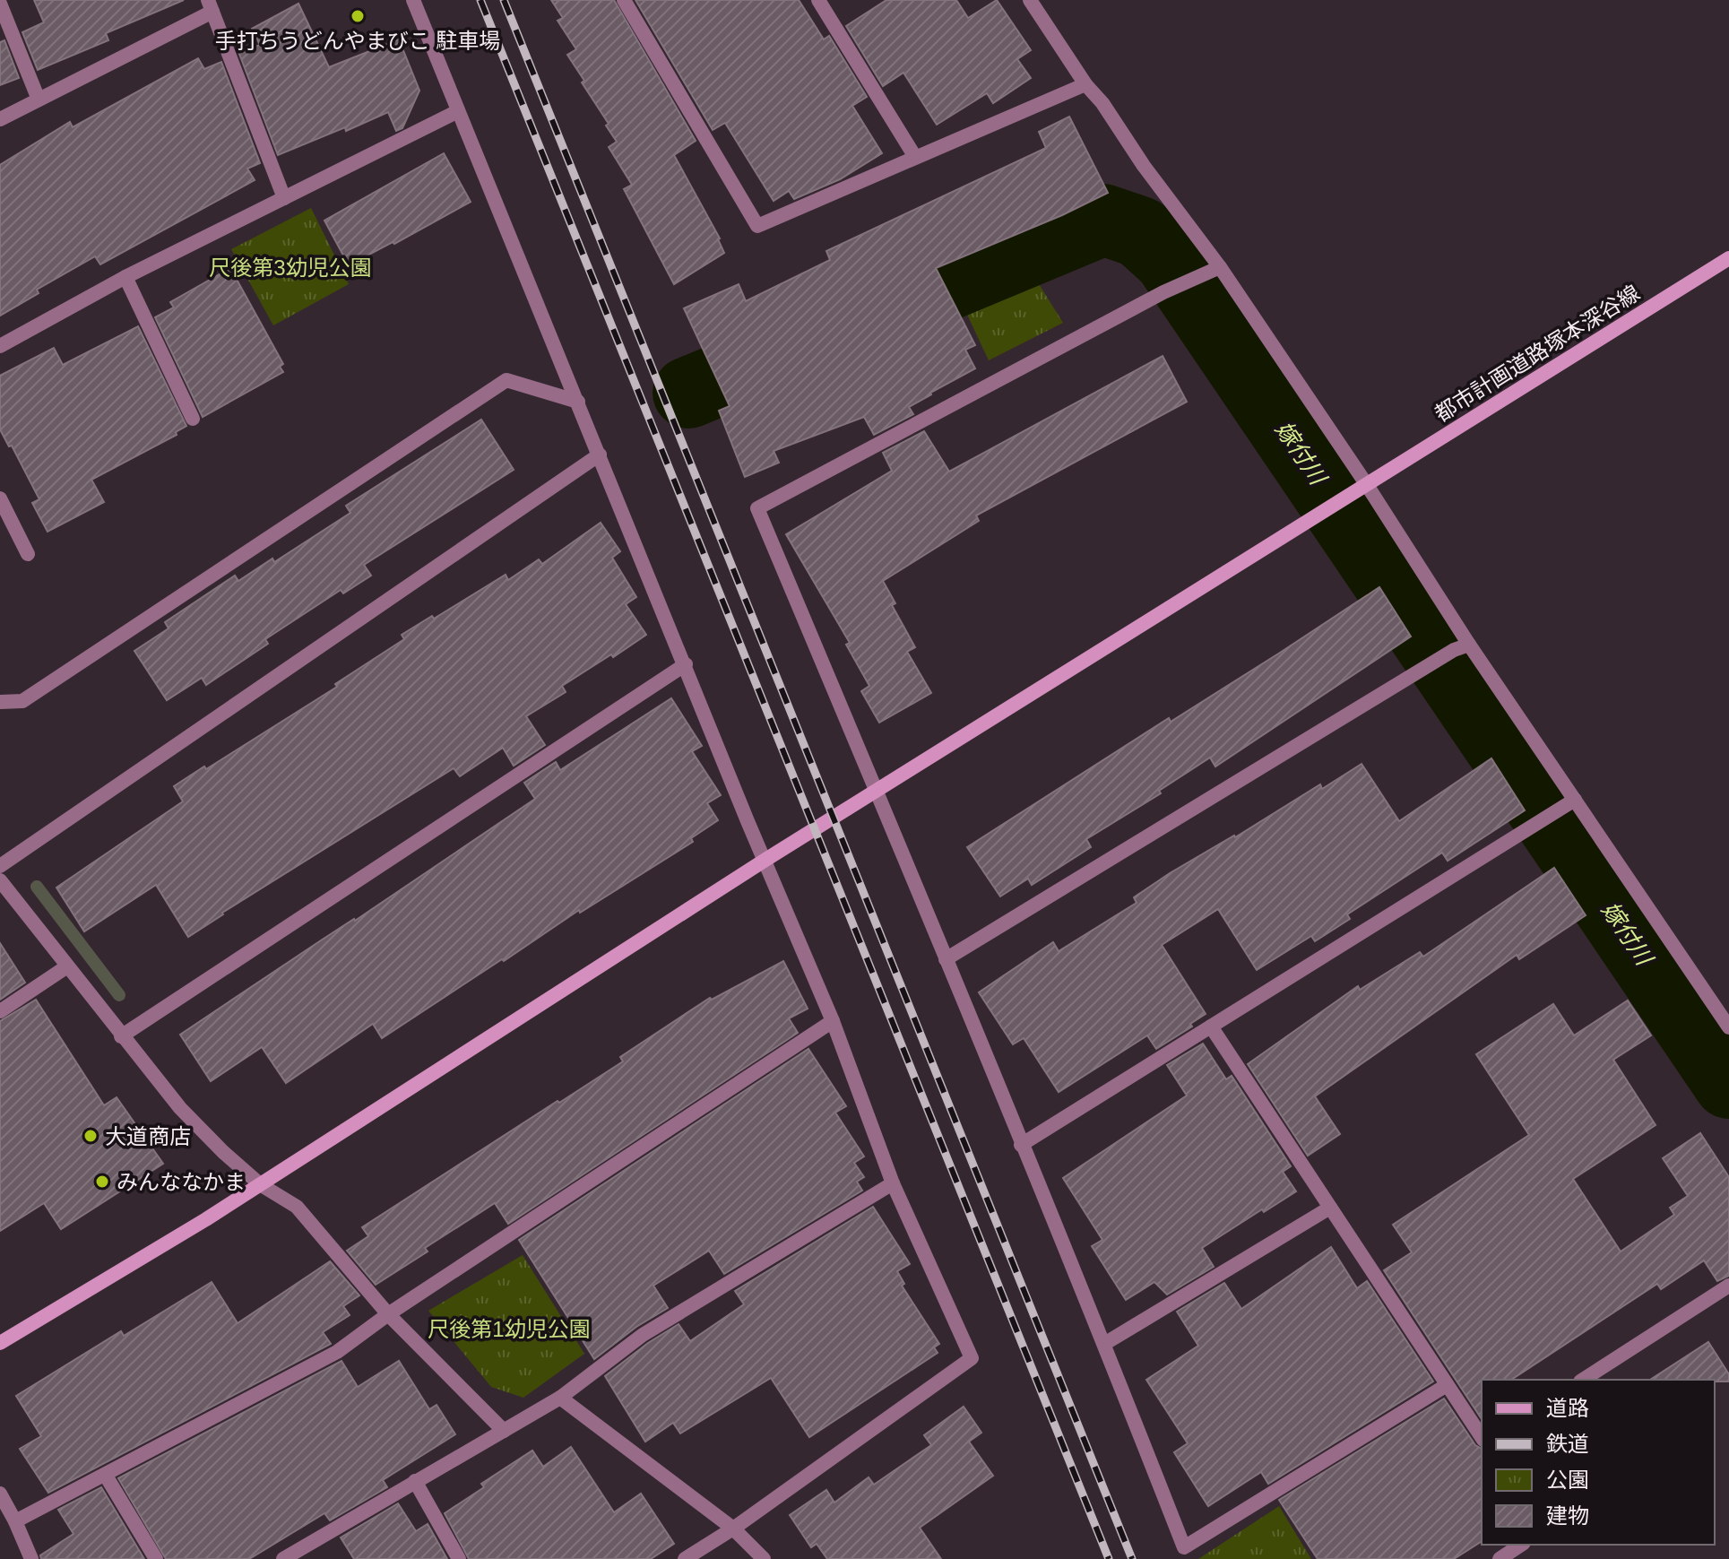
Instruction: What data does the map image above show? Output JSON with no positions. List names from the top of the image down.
{
  "streets": {
    "street": ["都市計画道路塚本深谷線"]
  },
  "water": ["嫁付川"],
  "parks": ["尺後第3幼児公園", "尺後第1幼児公園"],
  "places": ["手打ちうどんやまびこ 駐車場", "大道商店", "みんななかま"],
  "legend": [
    "道路",
    "鉄道",
    "公園",
    "建物"
  ]
}
